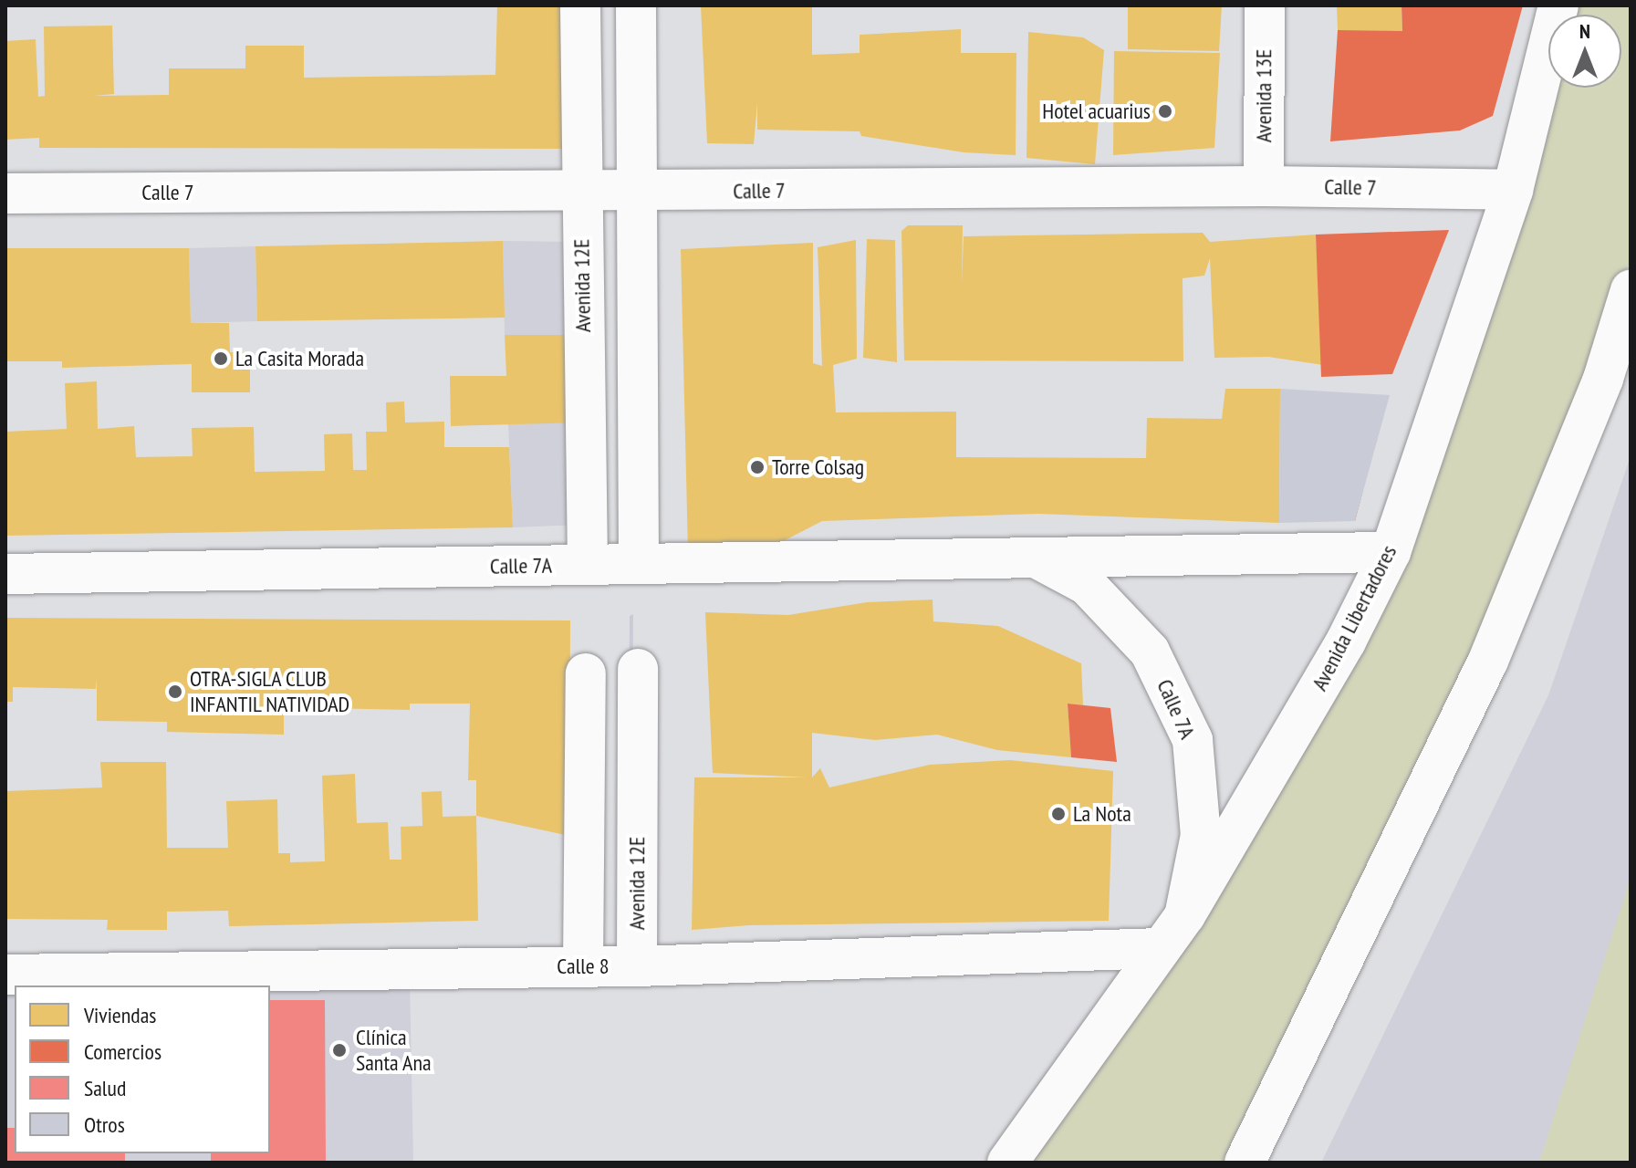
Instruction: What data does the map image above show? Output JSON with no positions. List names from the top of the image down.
{
  "streets": {
    "street": [
      "Avenida 13E",
      "Calle 7",
      "Avenida 12E",
      "Calle 7A",
      "Avenida Libertadores",
      "Calle 8"
    ]
  },
  "crossings": [
    ["Avenida 13E", "Calle 7"],
    ["Calle 7", "Avenida 12E"],
    ["Calle 7", "Avenida Libertadores"],
    ["Avenida 12E", "Calle 7A"],
    ["Avenida 12E", "Calle 8"],
    ["Calle 7A", "Avenida Libertadores"],
    ["Avenida Libertadores", "Calle 8"]
  ],
  "places": [
    "Hotel acuarius",
    "La Casita Morada",
    "Torre Colsag",
    "OTRA-SIGLA CLUB INFANTIL NATIVIDAD",
    "La Nota",
    "Clínica Santa Ana"
  ],
  "legend": [
    "Viviendas",
    "Comercios",
    "Salud",
    "Otros"
  ],
  "north": "top"
}
